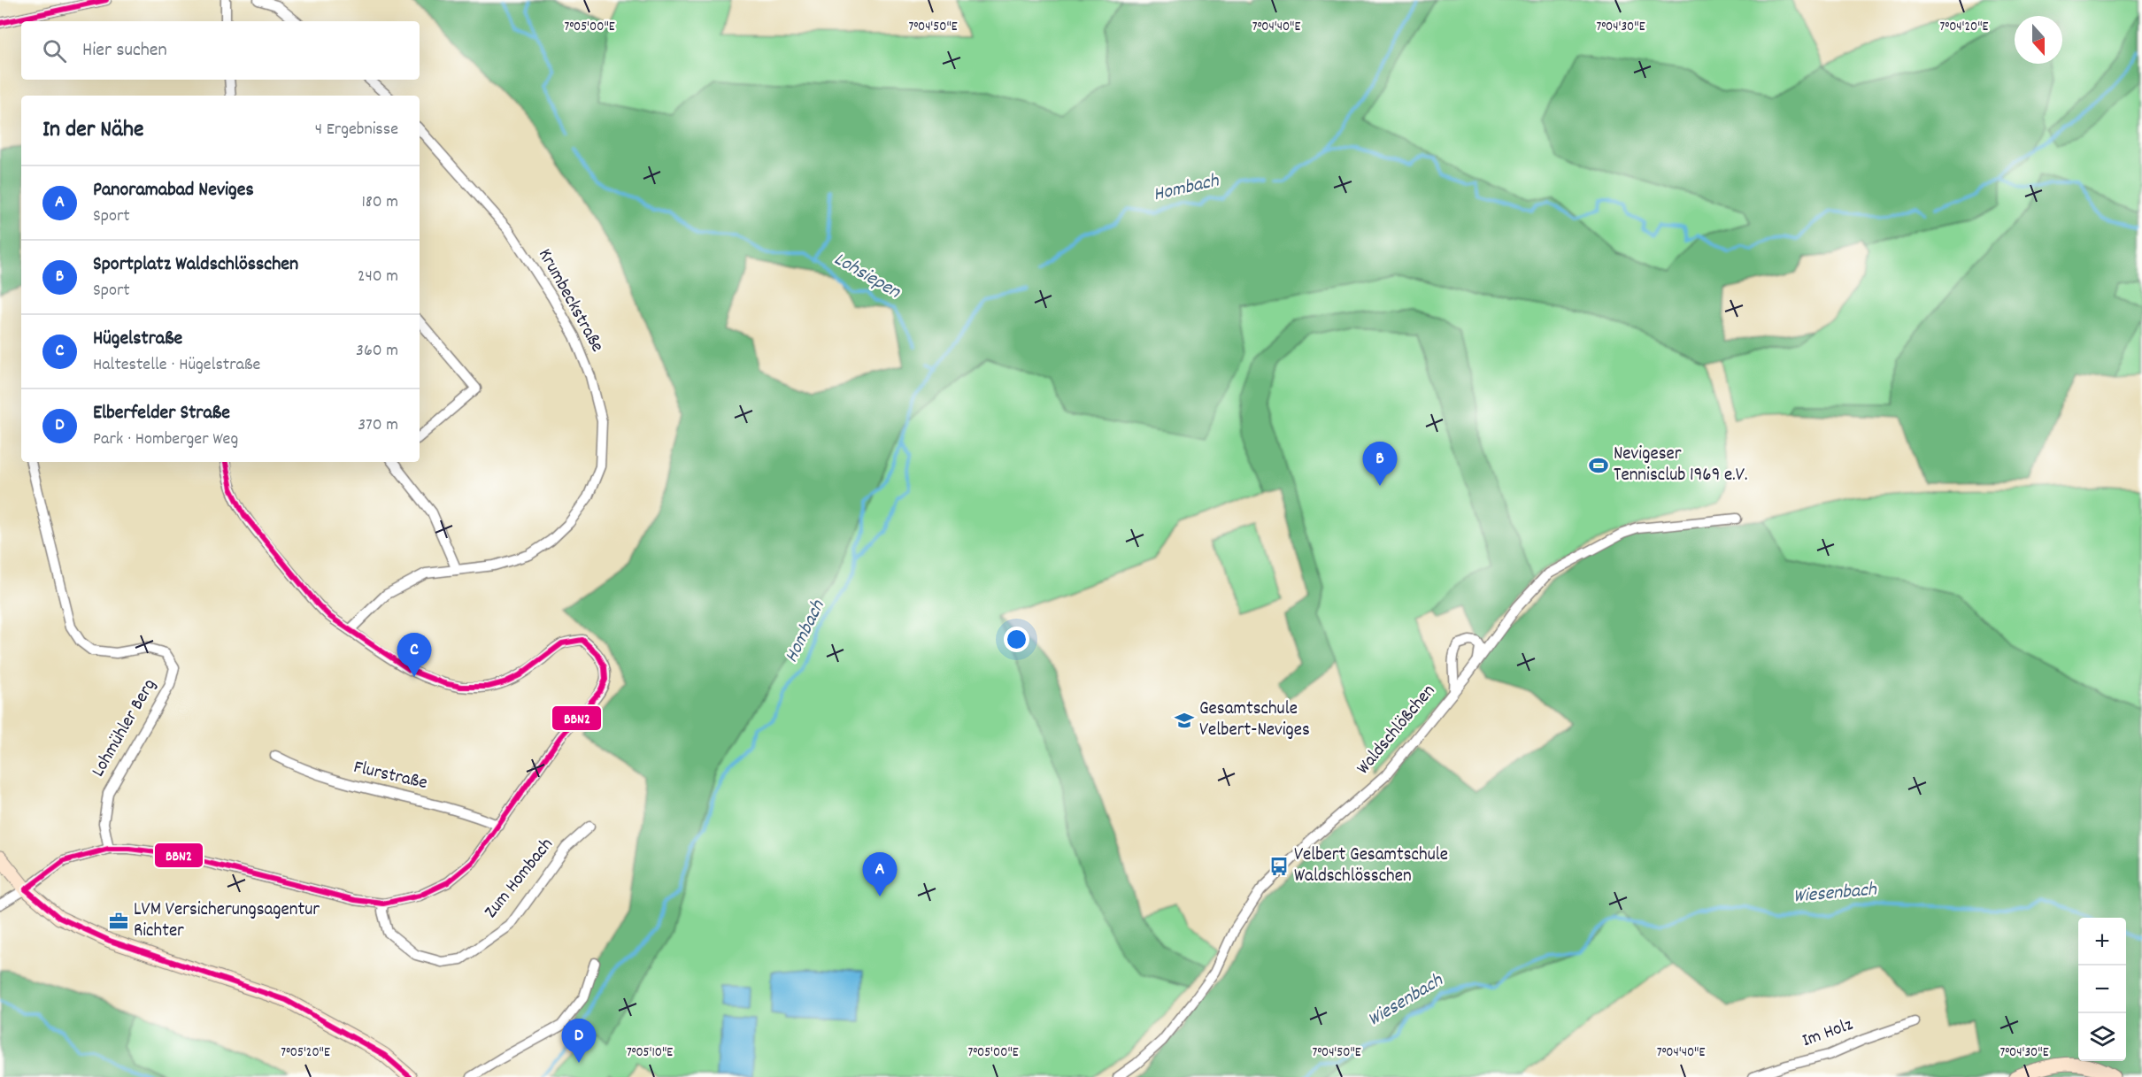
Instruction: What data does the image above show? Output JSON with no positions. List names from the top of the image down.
{
  "streets": {
    "street": [
      "Krumbeckstraße",
      "Lohmühler Berg",
      "Waldschlößchen",
      "Flurstraße",
      "Zum Hombach",
      "Im Holz"
    ]
  },
  "water": ["Hombach", "Lohsiepen", "Wiesenbach"],
  "places": {
    "sports": ["Nevigeser Tennisclub 1969 e.V."],
    "school or university": ["Gesamtschule Velbert-Neviges"],
    "bus stop": ["Velbert Gesamtschule Waldschlösschen"],
    "office": ["LVM Versicherungsagentur Richter"]
  },
  "lines": ["transit line BBN2"],
  "north": "bottom",
  "page": {
    "search": "Hier suchen",
    "heading": ["In der Nähe", "4 Ergebnisse"],
    "list": [
      {
        "mark": "A",
        "name": "Panoramabad Neviges",
        "note": "Sport",
        "value": "180 m"
      },
      {
        "mark": "B",
        "name": "Sportplatz Waldschlösschen",
        "note": "Sport",
        "value": "240 m"
      },
      {
        "mark": "C",
        "name": "Hügelstraße",
        "note": "Haltestelle · Hügelstraße",
        "value": "360 m"
      },
      {
        "mark": "D",
        "name": "Elberfelder Straße",
        "note": "Park · Homberger Weg",
        "value": "370 m"
      }
    ],
    "pins": [
      "B",
      "C",
      "A",
      "D"
    ],
    "map_buttons": ["+", "−"]
  },
  "coordinates": [
    "7°05'00\"E",
    "7°04'50\"E",
    "7°04'40\"E",
    "7°04'30\"E",
    "7°04'20\"E",
    "7°05'20\"E",
    "7°05'10\"E"
  ]
}
